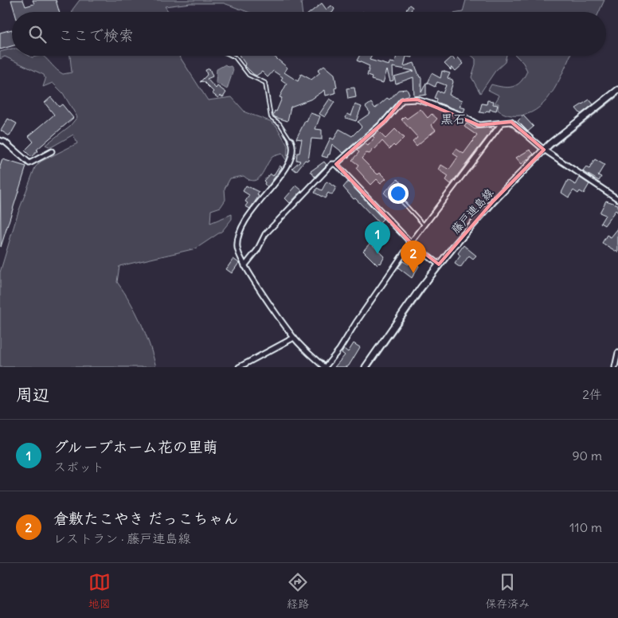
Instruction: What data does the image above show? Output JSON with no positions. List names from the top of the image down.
{
  "streets": {
    "main road": ["藤戸連島線"]
  },
  "districts": ["黒石"],
  "page": {
    "search": "ここで検索",
    "pins": ["1", "2"],
    "heading": ["周辺", "2件"],
    "list": [
      {
        "mark": "1",
        "name": "グループホーム花の里萌",
        "note": "スポット",
        "value": "90 m"
      },
      {
        "mark": "2",
        "name": "倉敷たこやき だっこちゃん",
        "note": "レストラン · 藤戸連島線",
        "value": "110 m"
      }
    ],
    "nav": ["地図", "経路", "保存済み"]
  }
}
